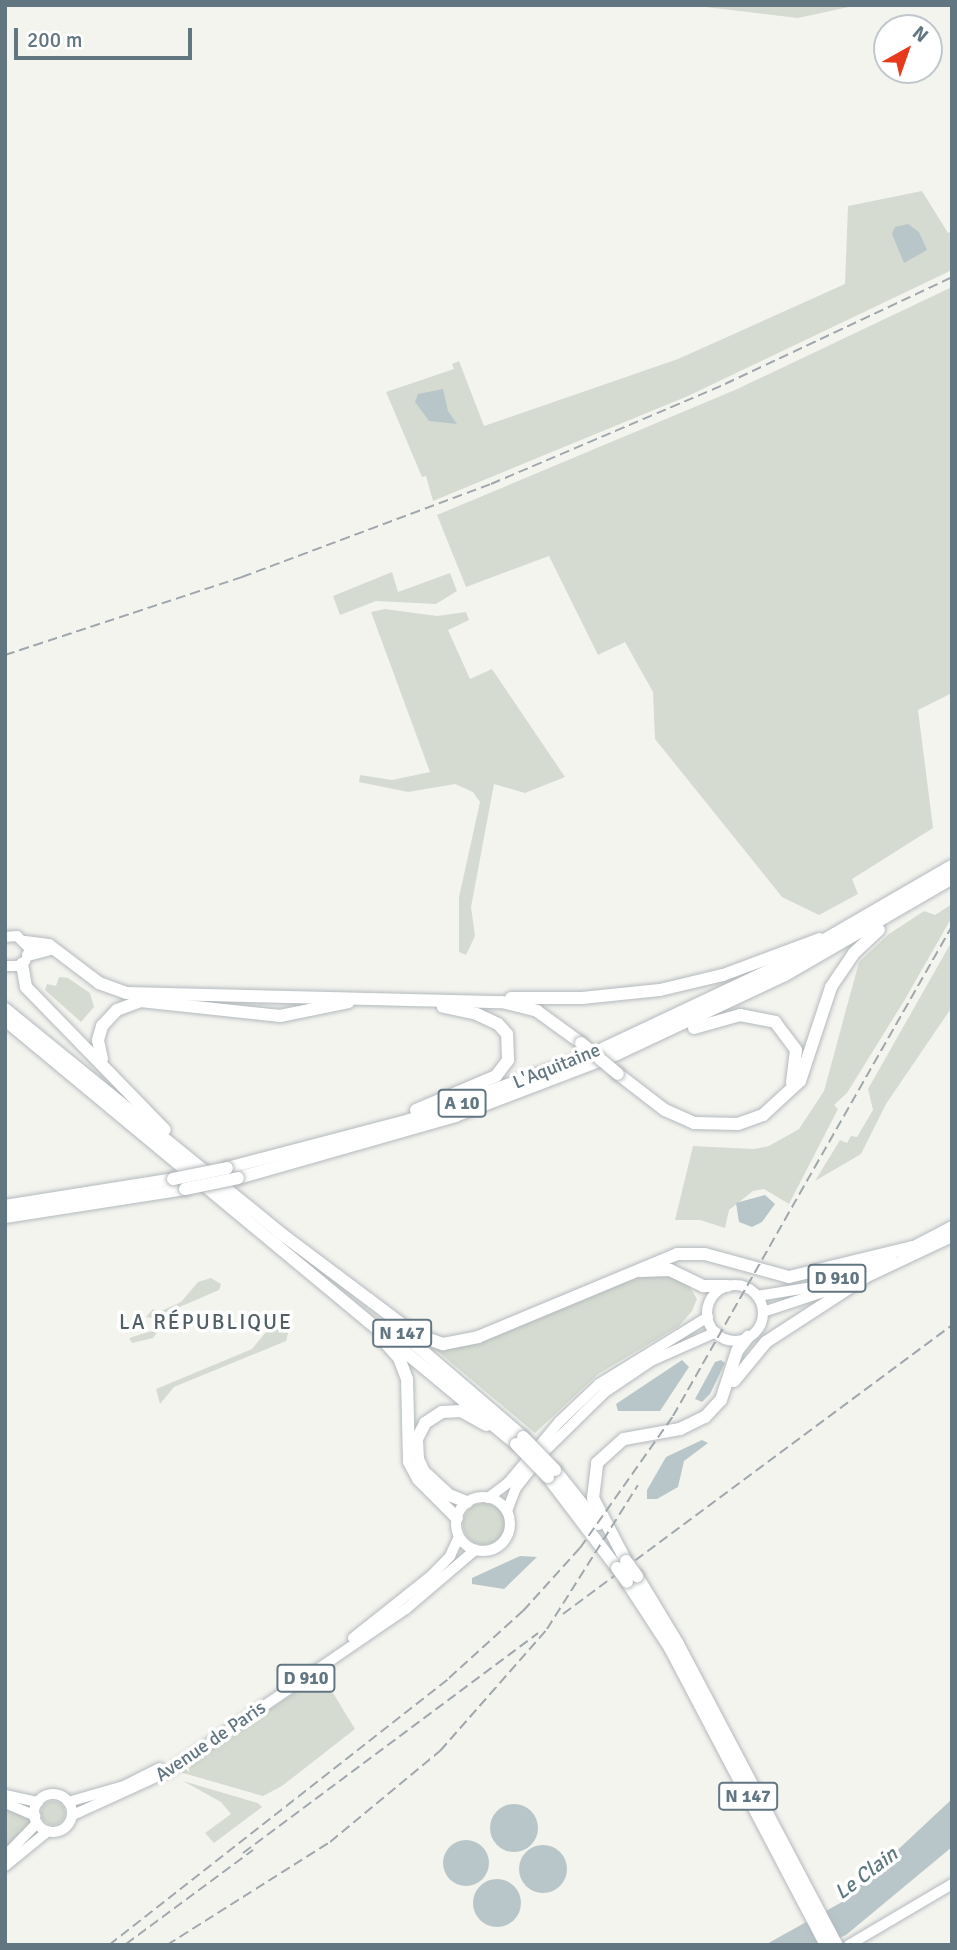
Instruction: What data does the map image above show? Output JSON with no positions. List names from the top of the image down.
{
  "streets": {
    "highway": ["L'Aquitaine", "A 10", "N 147"],
    "main road": ["D 910", "Avenue de Paris"]
  },
  "crossings": [
    ["N 147", "Avenue de Paris"]
  ],
  "districts": ["LA RÉPUBLIQUE"],
  "water": ["Le Clain"],
  "scale_bar": "200 m",
  "north": "top right"
}
